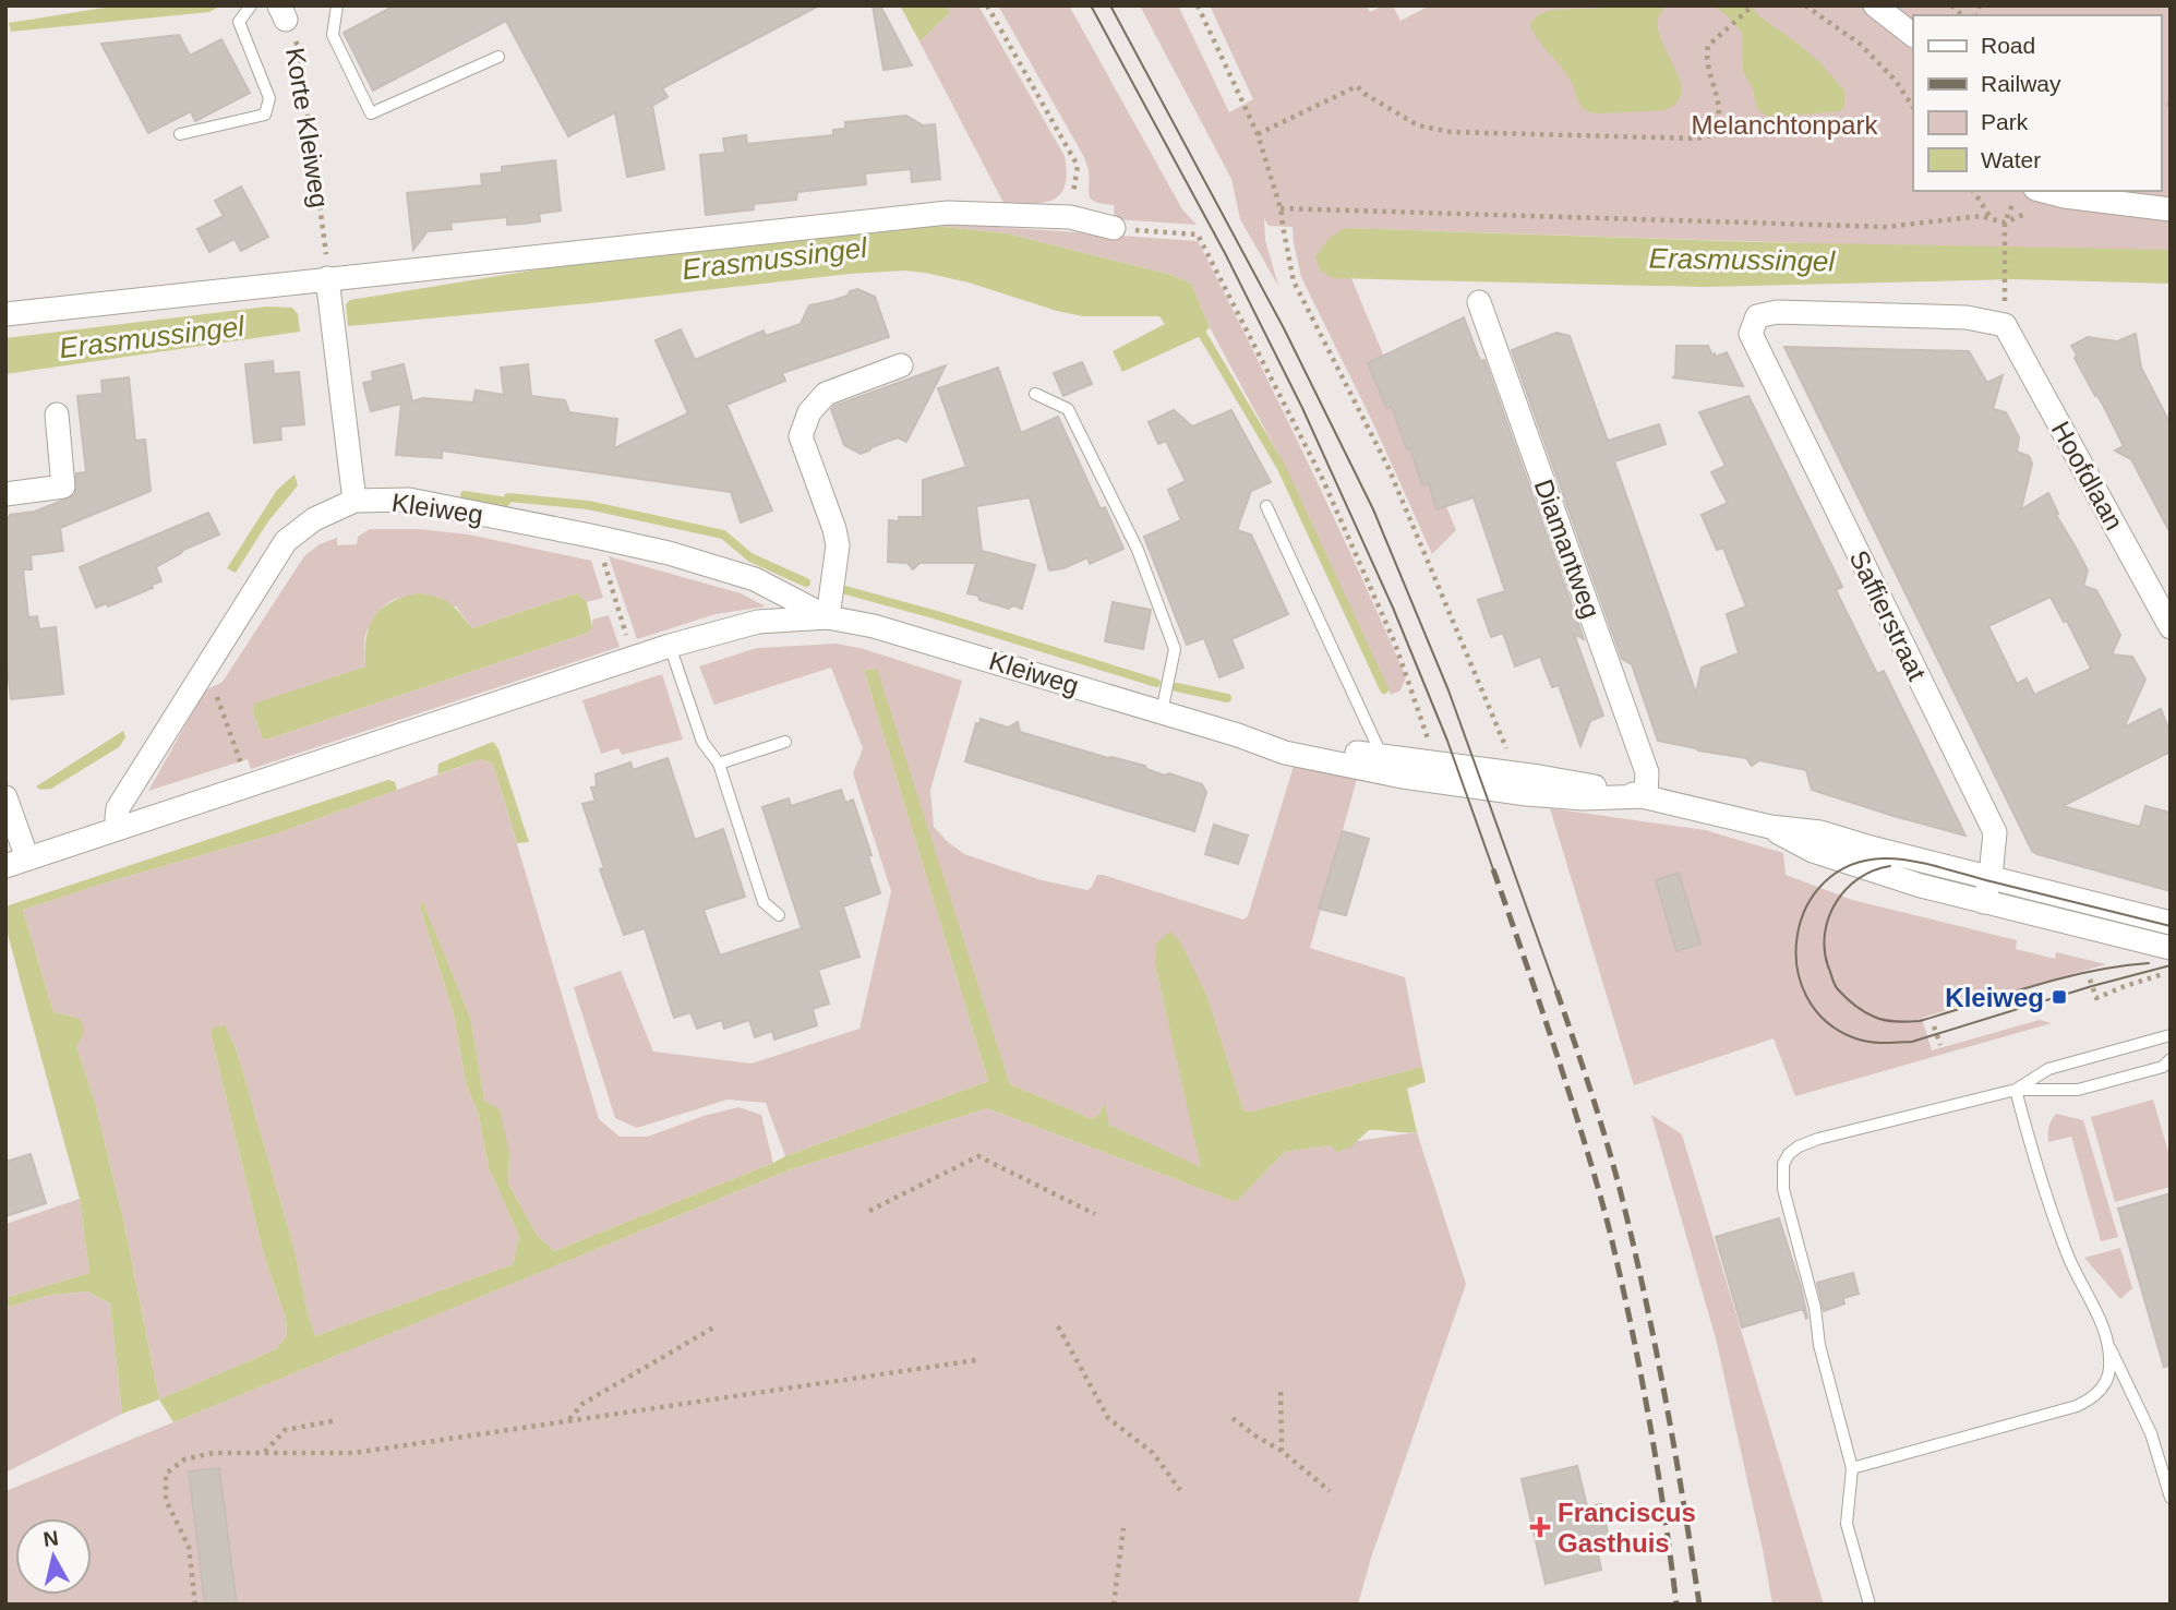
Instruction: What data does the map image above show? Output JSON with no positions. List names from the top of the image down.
{
  "streets": {
    "street": [
      "Hoofdlaan",
      "Kleiweg",
      "Diamantweg",
      "Saffierstraat"
    ],
    "path": ["Korte Kleiweg"]
  },
  "crossings": [
    ["Hoofdlaan", "Saffierstraat"],
    ["Kleiweg", "Diamantweg"],
    ["Kleiweg", "Saffierstraat"]
  ],
  "water": ["Erasmussingel"],
  "parks": ["Melanchtonpark"],
  "places": {
    "transit": ["Kleiweg"],
    "health": ["Franciscus Gasthuis"]
  },
  "legend": [
    "Road",
    "Railway",
    "Park",
    "Water"
  ],
  "north": "top"
}
